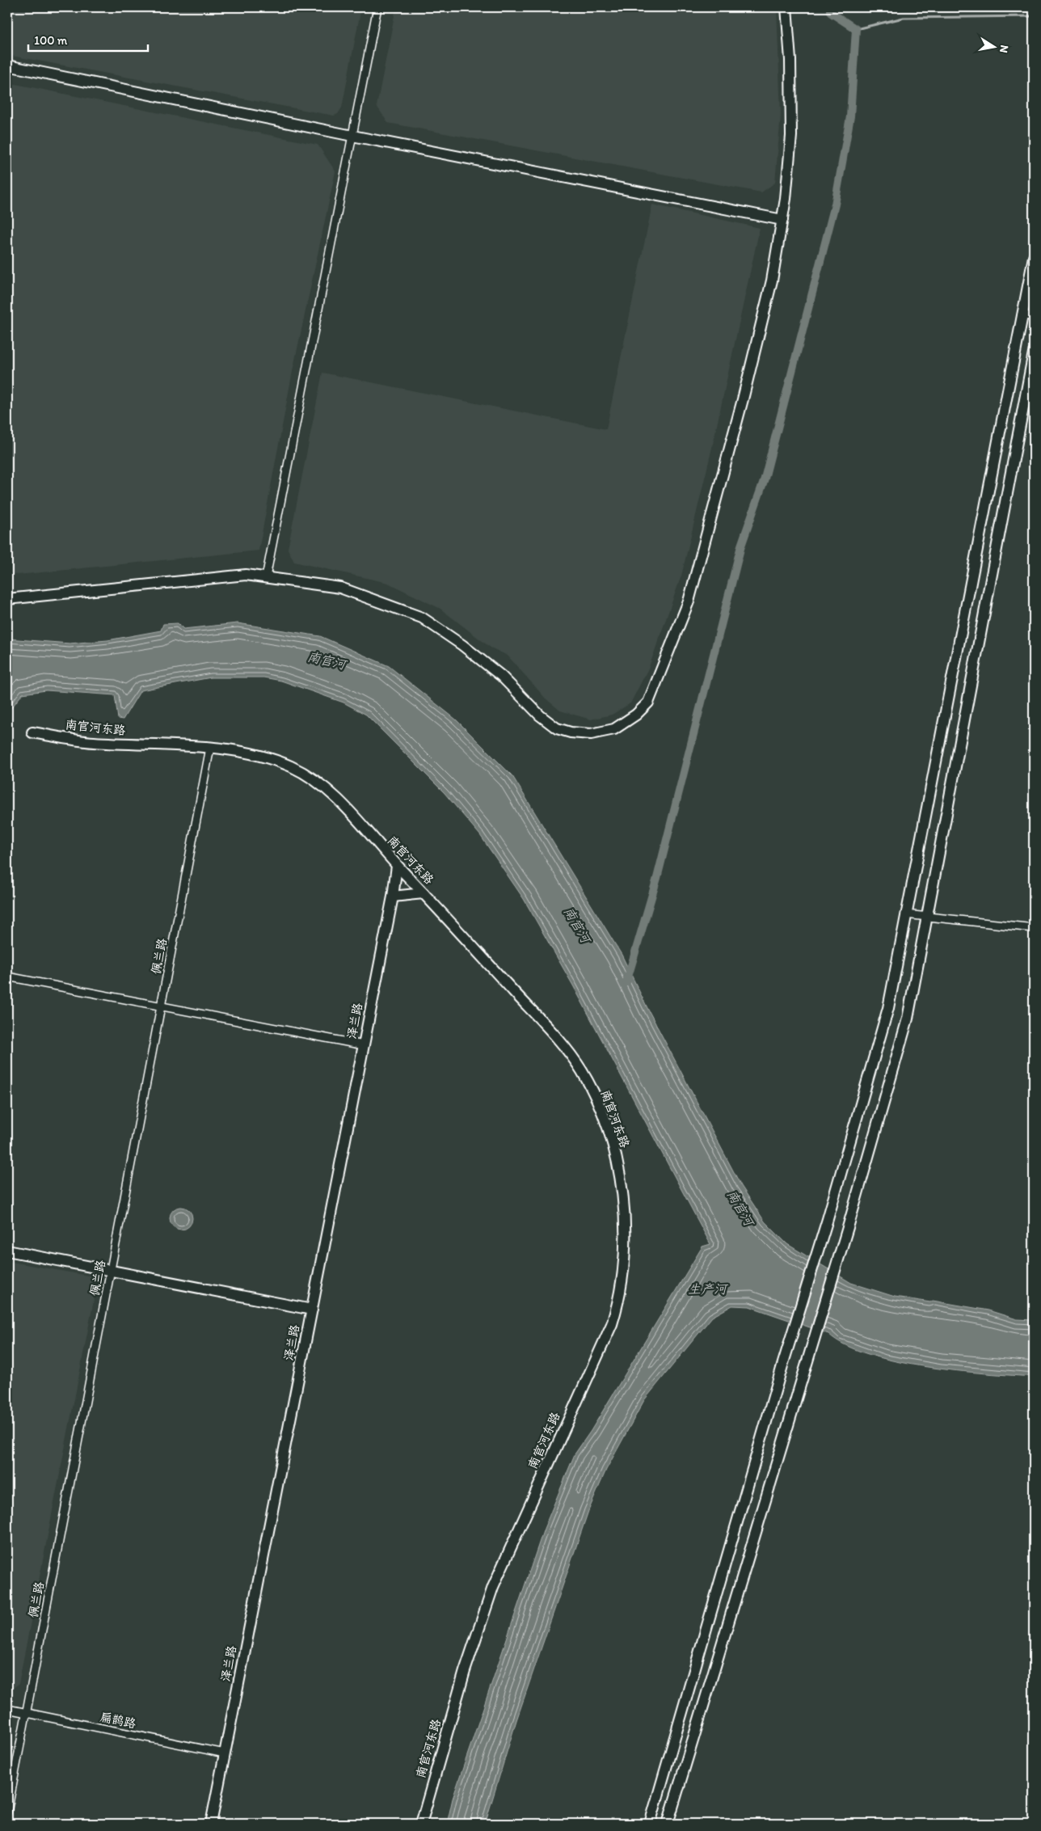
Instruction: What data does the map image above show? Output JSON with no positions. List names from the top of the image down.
{
  "streets": {
    "street": [
      "南官河东路",
      "佩兰路",
      "泽兰路",
      "扁鹊路"
    ]
  },
  "crossings": [
    ["南官河东路", "佩兰路"],
    ["南官河东路", "泽兰路"],
    ["佩兰路", "扁鹊路"],
    ["泽兰路", "扁鹊路"]
  ],
  "water": ["南官河", "生产河"],
  "scale_bar": "100 m",
  "north": "right"
}
